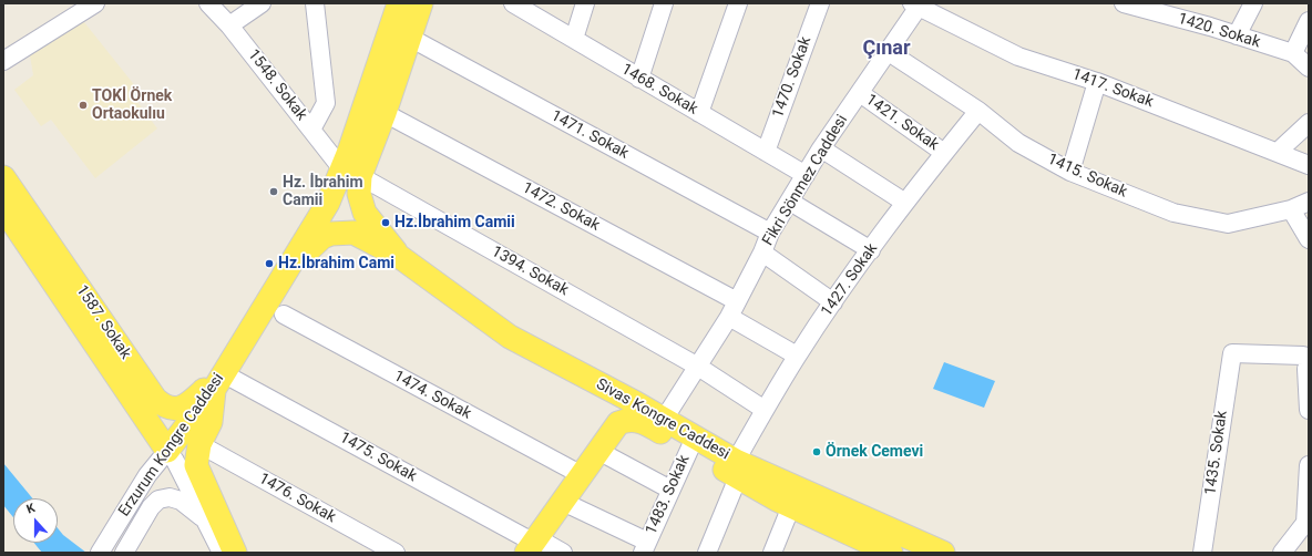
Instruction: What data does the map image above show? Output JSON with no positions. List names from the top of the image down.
{
  "streets": {
    "main road": ["1587. Sokak", "Sivas Kongre Caddesi", "Erzurum Kongre Caddesi"],
    "street": [
      "1420. Sokak",
      "1470. Sokak",
      "1548. Sokak",
      "1417. Sokak",
      "1468. Sokak",
      "1421. Sokak",
      "1471. Sokak",
      "1415. Sokak",
      "Fikri Sönmez Caddesi",
      "1472. Sokak",
      "1394. Sokak",
      "1427. Sokak",
      "1474. Sokak",
      "1435. Sokak",
      "1475. Sokak",
      "1483. Sokak",
      "1476. Sokak"
    ]
  },
  "crossings": [
    ["1470. Sokak", "1468. Sokak"],
    ["1548. Sokak", "1394. Sokak"],
    ["1548. Sokak", "Sivas Kongre Caddesi"],
    ["1548. Sokak", "Erzurum Kongre Caddesi"],
    ["1417. Sokak", "Fikri Sönmez Caddesi"],
    ["1468. Sokak", "Fikri Sönmez Caddesi"],
    ["1421. Sokak", "Fikri Sönmez Caddesi"],
    ["1421. Sokak", "1427. Sokak"],
    ["1471. Sokak", "Fikri Sönmez Caddesi"],
    ["1471. Sokak", "Erzurum Kongre Caddesi"],
    ["1415. Sokak", "Fikri Sönmez Caddesi"],
    ["1415. Sokak", "1427. Sokak"],
    ["Fikri Sönmez Caddesi", "1472. Sokak"],
    ["Fikri Sönmez Caddesi", "1394. Sokak"],
    ["Fikri Sönmez Caddesi", "Sivas Kongre Caddesi"],
    ["1472. Sokak", "Erzurum Kongre Caddesi"],
    ["1394. Sokak", "1427. Sokak"],
    ["1394. Sokak", "Sivas Kongre Caddesi"],
    ["1394. Sokak", "Erzurum Kongre Caddesi"],
    ["1427. Sokak", "Sivas Kongre Caddesi"],
    ["1587. Sokak", "Erzurum Kongre Caddesi"],
    ["1587. Sokak", "1475. Sokak"],
    ["Sivas Kongre Caddesi", "Erzurum Kongre Caddesi"],
    ["Sivas Kongre Caddesi", "1483. Sokak"],
    ["Erzurum Kongre Caddesi", "1475. Sokak"]
  ],
  "districts": ["Çınar"],
  "places": [
    "TOKİ Örnek Ortaokulıu",
    "Hz. İbrahim Camii",
    "Hz.İbrahim Camii",
    "Hz.İbrahim Cami",
    "Örnek Cemevi"
  ],
  "north": "top"
}
